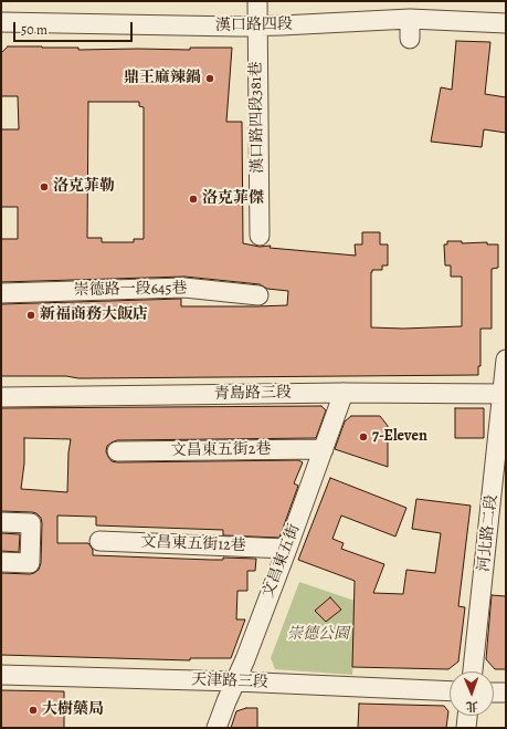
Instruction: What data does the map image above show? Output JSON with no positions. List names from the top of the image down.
{
  "streets": {
    "street": [
      "漢口路四段",
      "漢口路四段381巷",
      "崇德路一段645巷",
      "青島路三段",
      "文昌東五街2巷",
      "河北路二段",
      "文昌東五街12巷",
      "文昌東五街",
      "天津路三段"
    ]
  },
  "crossings": [
    ["漢口路四段", "漢口路四段381巷"],
    ["青島路三段", "河北路二段"],
    ["青島路三段", "文昌東五街"],
    ["文昌東五街2巷", "文昌東五街"],
    ["文昌東五街12巷", "文昌東五街"],
    ["文昌東五街", "天津路三段"]
  ],
  "parks": ["崇德公園"],
  "places": [
    "鼎王麻辣鍋",
    "洛克菲勒",
    "洛克菲傑",
    "新福商務大飯店",
    "7-Eleven",
    "大樹藥局"
  ],
  "scale_bar": "50 m",
  "north": "bottom"
}
